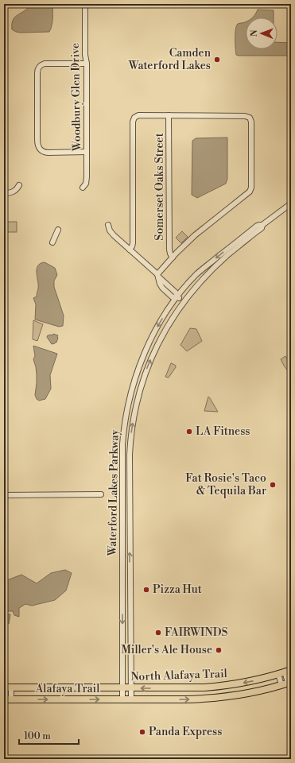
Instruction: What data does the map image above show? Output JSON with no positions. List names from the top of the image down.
{
  "streets": {
    "main road": ["North Alafaya Trail", "Alafaya Trail"],
    "street": ["Woodbury Glen Drive", "Somerset Oaks Street", "Waterford Lakes Parkway"]
  },
  "crossings": [
    ["Waterford Lakes Parkway", "North Alafaya Trail"],
    ["Waterford Lakes Parkway", "Alafaya Trail"],
    ["North Alafaya Trail", "Alafaya Trail"]
  ],
  "places": [
    "Camden Waterford Lakes",
    "LA Fitness",
    "Fat Rosie's Taco & Tequila Bar",
    "Pizza Hut",
    "FAIRWINDS",
    "Miller's Ale House",
    "Panda Express"
  ],
  "scale_bar": "100 m",
  "north": "left"
}
